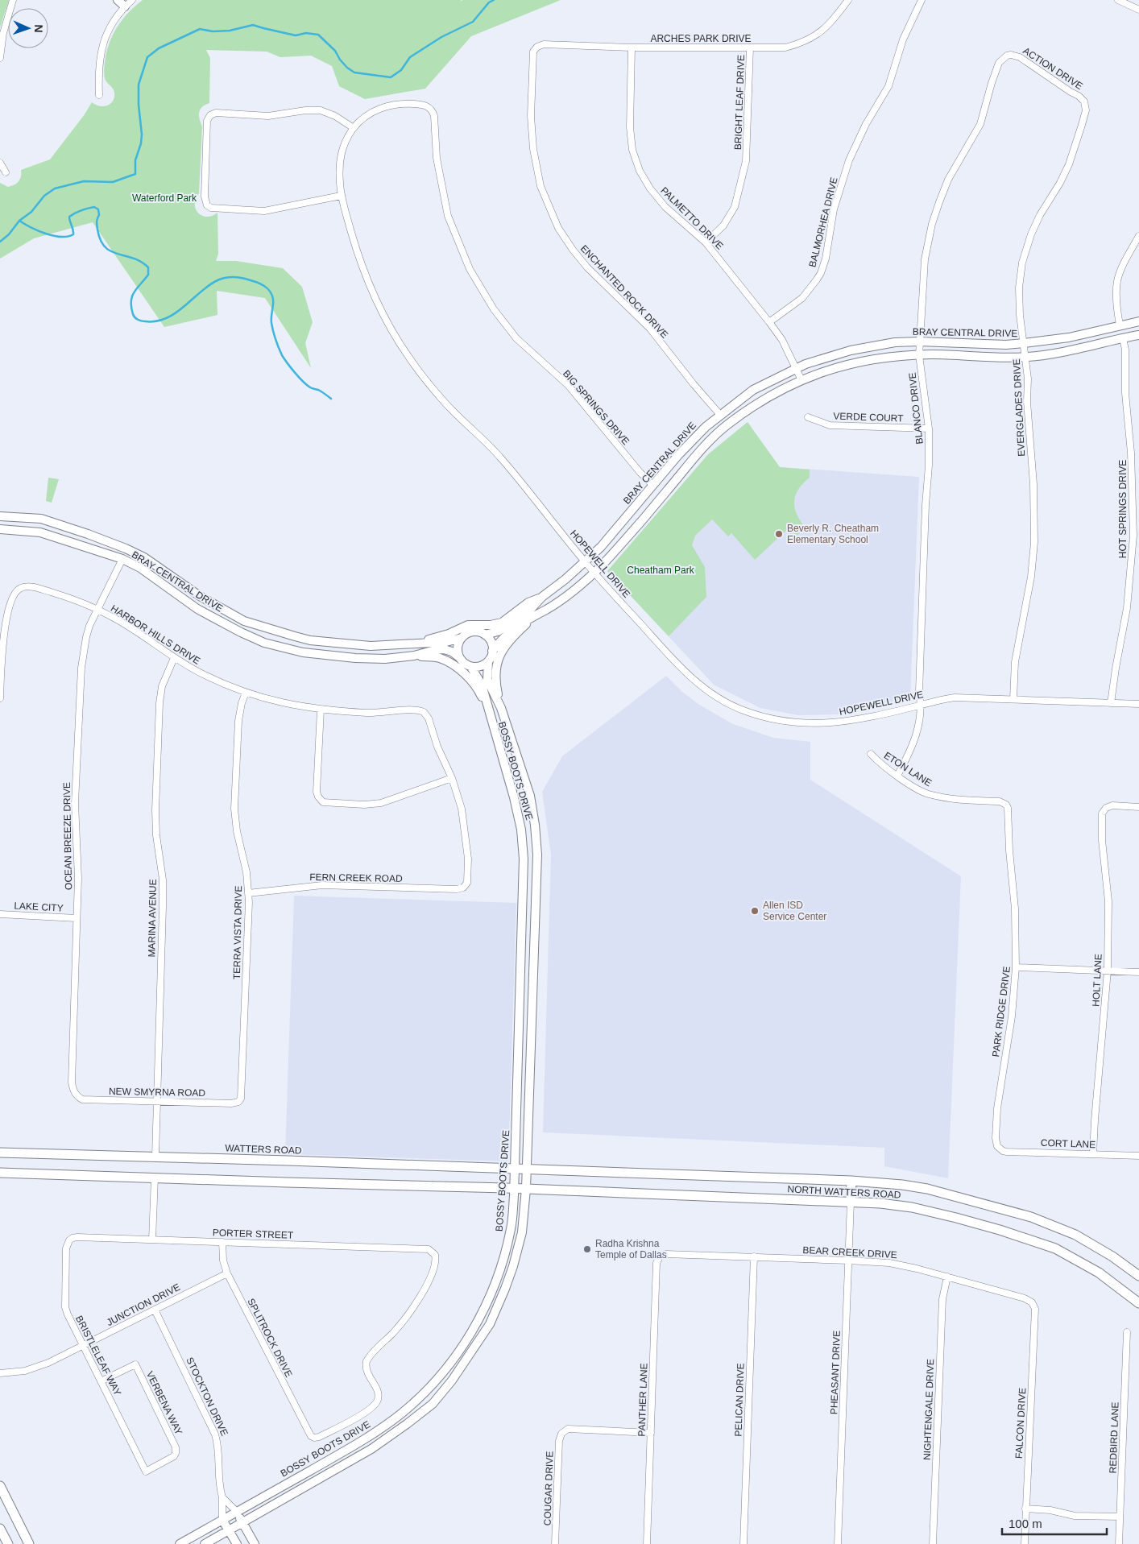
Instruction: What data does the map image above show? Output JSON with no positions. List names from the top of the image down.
{
  "streets": {
    "main road": ["WATTERS ROAD", "NORTH WATTERS ROAD"],
    "street": [
      "ARCHES PARK DRIVE",
      "ACTION DRIVE",
      "BRIGHT LEAF DRIVE",
      "PALMETTO DRIVE",
      "BALMORHEA DRIVE",
      "ENCHANTED ROCK DRIVE",
      "BRAY CENTRAL DRIVE",
      "BIG SPRINGS DRIVE",
      "EVERGLADES DRIVE",
      "BLANCO DRIVE",
      "VERDE COURT",
      "HOT SPRINGS DRIVE",
      "HOPEWELL DRIVE",
      "HARBOR HILLS DRIVE",
      "ETON LANE",
      "BOSSY BOOTS DRIVE",
      "OCEAN BREEZE DRIVE",
      "FERN CREEK ROAD",
      "LAKE CITY",
      "MARINA AVENUE",
      "TERRA VISTA DRIVE",
      "HOLT LANE",
      "PARK RIDGE DRIVE",
      "NEW SMYRNA ROAD",
      "CORT LANE",
      "PORTER STREET",
      "BEAR CREEK DRIVE",
      "JUNCTION DRIVE",
      "SPLITROCK DRIVE",
      "BRISTLELEAF WAY",
      "PHEASANT DRIVE",
      "STOCKTON DRIVE",
      "PANTHER LANE",
      "PELICAN DRIVE",
      "VERBENA WAY",
      "NIGHTENGALE DRIVE",
      "FALCON DRIVE",
      "REDBIRD LANE",
      "COUGAR DRIVE"
    ]
  },
  "crossings": [
    ["ARCHES PARK DRIVE", "BRIGHT LEAF DRIVE"],
    ["ARCHES PARK DRIVE", "PALMETTO DRIVE"],
    ["ARCHES PARK DRIVE", "ENCHANTED ROCK DRIVE"],
    ["ACTION DRIVE", "EVERGLADES DRIVE"],
    ["ACTION DRIVE", "BLANCO DRIVE"],
    ["BRIGHT LEAF DRIVE", "PALMETTO DRIVE"],
    ["PALMETTO DRIVE", "BALMORHEA DRIVE"],
    ["PALMETTO DRIVE", "BRAY CENTRAL DRIVE"],
    ["ENCHANTED ROCK DRIVE", "BRAY CENTRAL DRIVE"],
    ["BRAY CENTRAL DRIVE", "BIG SPRINGS DRIVE"],
    ["BRAY CENTRAL DRIVE", "EVERGLADES DRIVE"],
    ["BRAY CENTRAL DRIVE", "BLANCO DRIVE"],
    ["BRAY CENTRAL DRIVE", "HOPEWELL DRIVE"],
    ["BRAY CENTRAL DRIVE", "BOSSY BOOTS DRIVE"],
    ["BRAY CENTRAL DRIVE", "OCEAN BREEZE DRIVE"],
    ["BIG SPRINGS DRIVE", "HOPEWELL DRIVE"],
    ["EVERGLADES DRIVE", "HOPEWELL DRIVE"],
    ["BLANCO DRIVE", "VERDE COURT"],
    ["BLANCO DRIVE", "HOPEWELL DRIVE"],
    ["BLANCO DRIVE", "ETON LANE"],
    ["HOT SPRINGS DRIVE", "HOPEWELL DRIVE"],
    ["HARBOR HILLS DRIVE", "OCEAN BREEZE DRIVE"],
    ["HARBOR HILLS DRIVE", "FERN CREEK ROAD"],
    ["HARBOR HILLS DRIVE", "MARINA AVENUE"],
    ["HARBOR HILLS DRIVE", "TERRA VISTA DRIVE"],
    ["ETON LANE", "PARK RIDGE DRIVE"],
    ["BOSSY BOOTS DRIVE", "WATTERS ROAD"],
    ["BOSSY BOOTS DRIVE", "NORTH WATTERS ROAD"],
    ["BOSSY BOOTS DRIVE", "STOCKTON DRIVE"],
    ["OCEAN BREEZE DRIVE", "LAKE CITY"],
    ["OCEAN BREEZE DRIVE", "NEW SMYRNA ROAD"],
    ["FERN CREEK ROAD", "TERRA VISTA DRIVE"],
    ["MARINA AVENUE", "NEW SMYRNA ROAD"],
    ["MARINA AVENUE", "WATTERS ROAD"],
    ["TERRA VISTA DRIVE", "NEW SMYRNA ROAD"],
    ["HOLT LANE", "CORT LANE"],
    ["PARK RIDGE DRIVE", "CORT LANE"],
    ["WATTERS ROAD", "NORTH WATTERS ROAD"],
    ["NORTH WATTERS ROAD", "PHEASANT DRIVE"],
    ["PORTER STREET", "SPLITROCK DRIVE"],
    ["PORTER STREET", "BRISTLELEAF WAY"],
    ["BEAR CREEK DRIVE", "PHEASANT DRIVE"],
    ["BEAR CREEK DRIVE", "PANTHER LANE"],
    ["BEAR CREEK DRIVE", "PELICAN DRIVE"],
    ["BEAR CREEK DRIVE", "NIGHTENGALE DRIVE"],
    ["BEAR CREEK DRIVE", "FALCON DRIVE"],
    ["JUNCTION DRIVE", "SPLITROCK DRIVE"],
    ["JUNCTION DRIVE", "BRISTLELEAF WAY"],
    ["JUNCTION DRIVE", "STOCKTON DRIVE"],
    ["BRISTLELEAF WAY", "VERBENA WAY"],
    ["PANTHER LANE", "COUGAR DRIVE"]
  ],
  "parks": ["Waterford Park", "Cheatham Park"],
  "places": ["Beverly R. Cheatham Elementary School", "Allen ISD Service Center", "Radha Krishna Temple of Dallas"],
  "scale_bar": "100 m",
  "north": "right"
}
